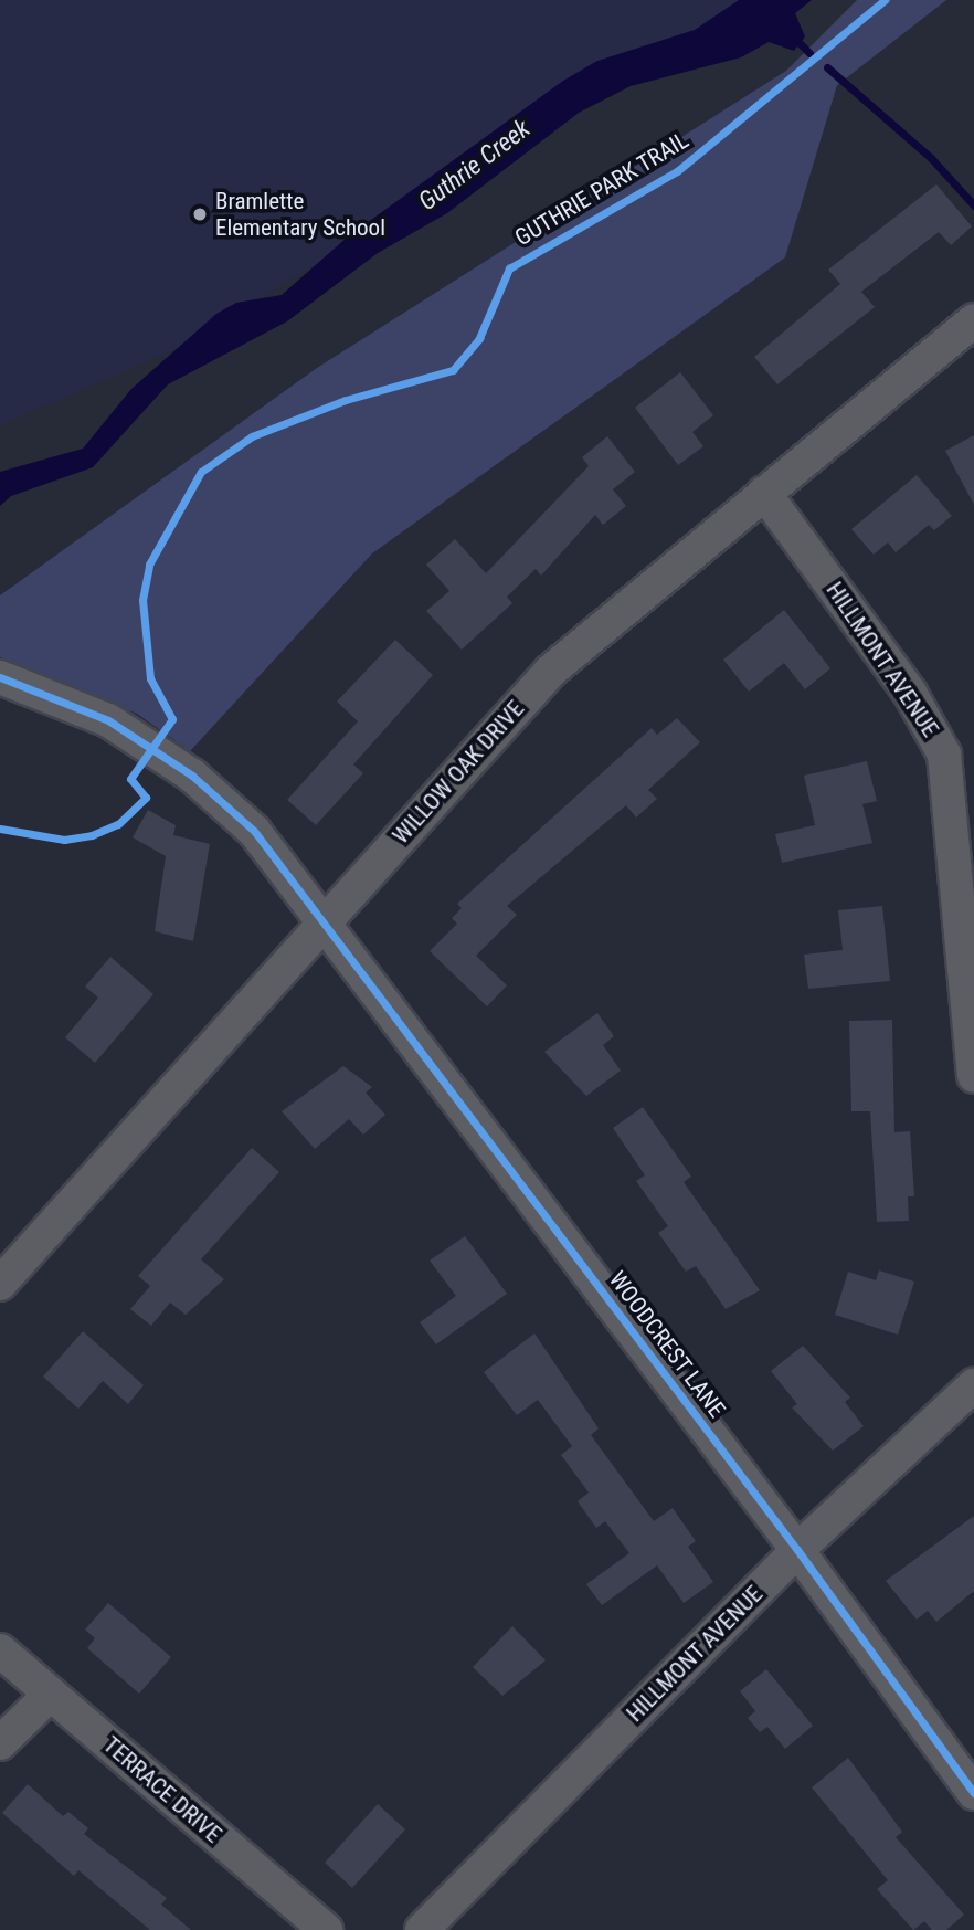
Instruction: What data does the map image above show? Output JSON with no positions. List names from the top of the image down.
{
  "streets": {
    "street": [
      "HILLMONT AVENUE",
      "WILLOW OAK DRIVE",
      "WOODCREST LANE",
      "TERRACE DRIVE"
    ],
    "cycle path": ["GUTHRIE PARK TRAIL"]
  },
  "crossings": [
    ["HILLMONT AVENUE", "WILLOW OAK DRIVE"],
    ["HILLMONT AVENUE", "WOODCREST LANE"],
    ["WILLOW OAK DRIVE", "WOODCREST LANE"]
  ],
  "water": ["Guthrie Creek"],
  "places": ["Bramlette Elementary School"]
}
